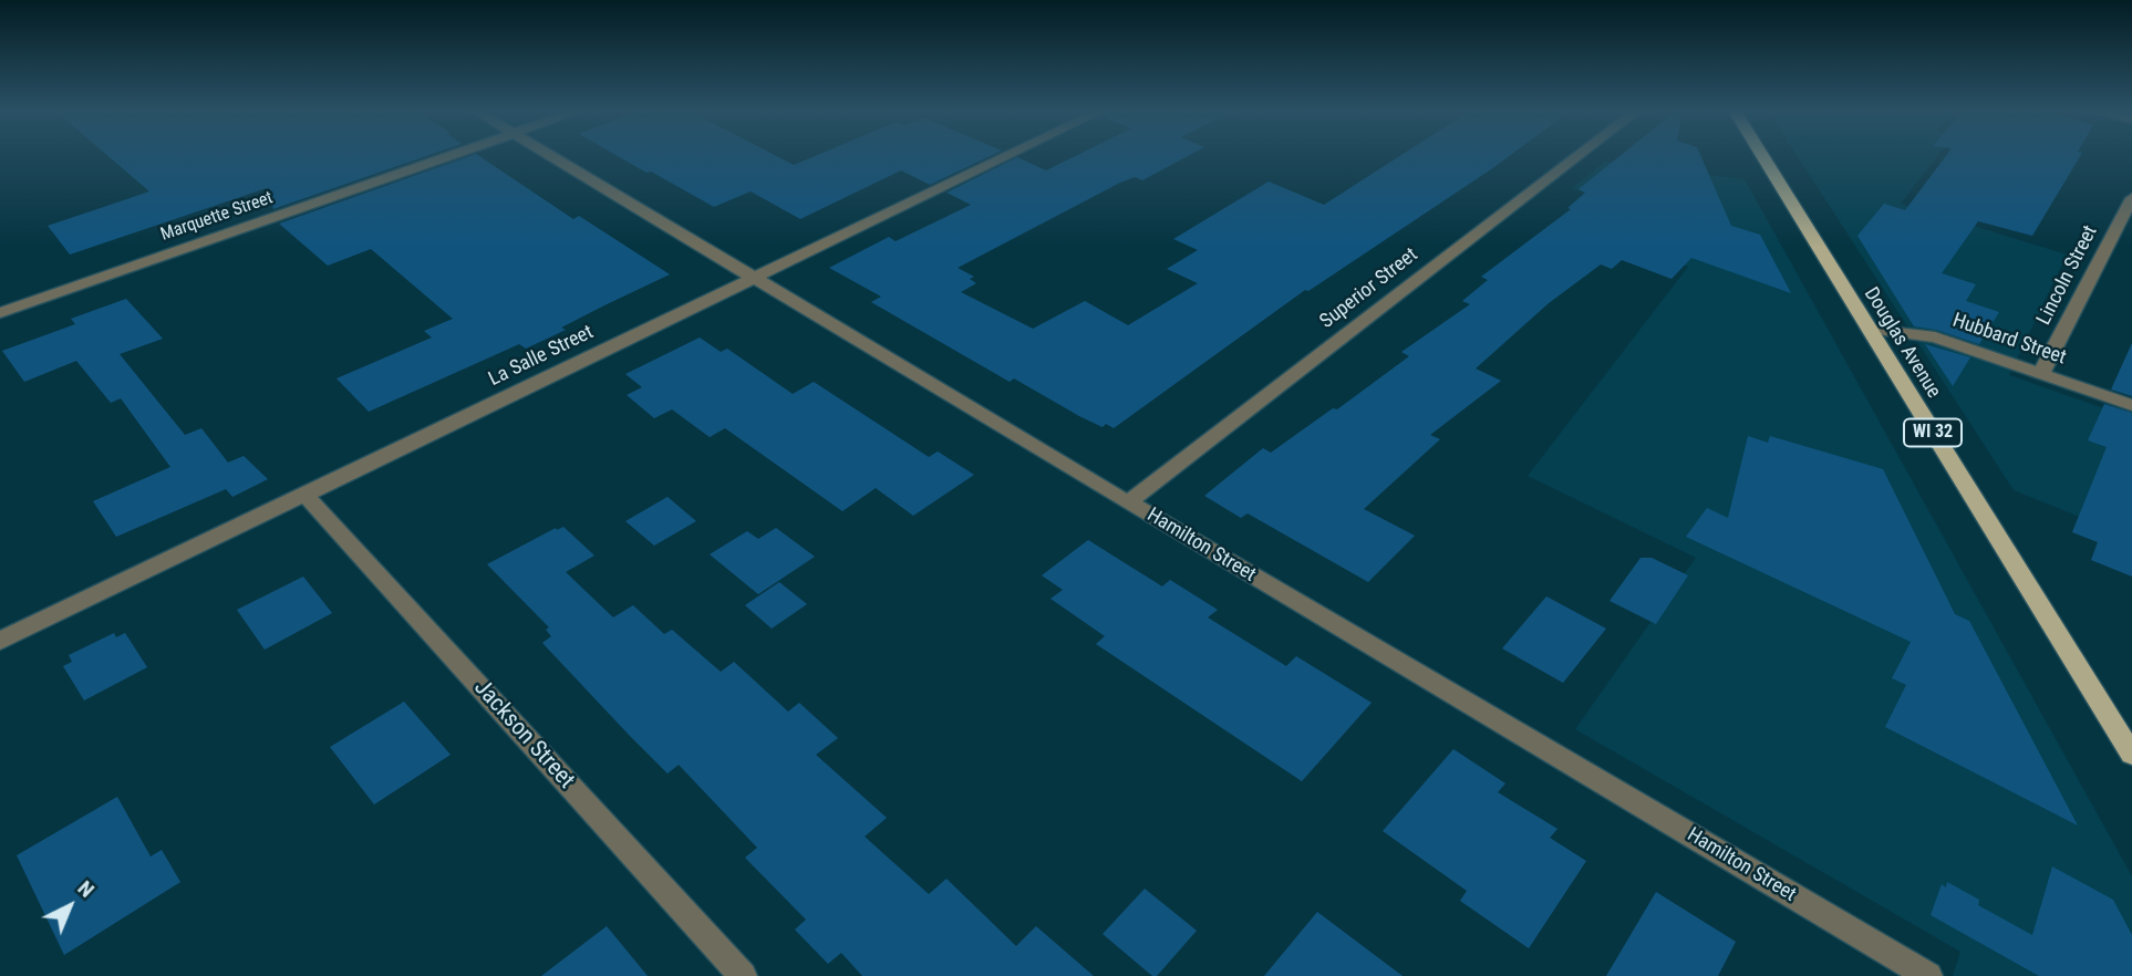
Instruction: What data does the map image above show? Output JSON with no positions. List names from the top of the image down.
{
  "streets": {
    "main road": ["Douglas Avenue", "WI 32"],
    "street": [
      "Marquette Street",
      "Lincoln Street",
      "Superior Street",
      "Hubbard Street",
      "La Salle Street",
      "Hamilton Street",
      "Jackson Street"
    ]
  },
  "crossings": [
    ["Lincoln Street", "Hubbard Street"],
    ["Superior Street", "Hamilton Street"],
    ["Hubbard Street", "Douglas Avenue"],
    ["La Salle Street", "Hamilton Street"],
    ["La Salle Street", "Jackson Street"]
  ],
  "north": "top right"
}
